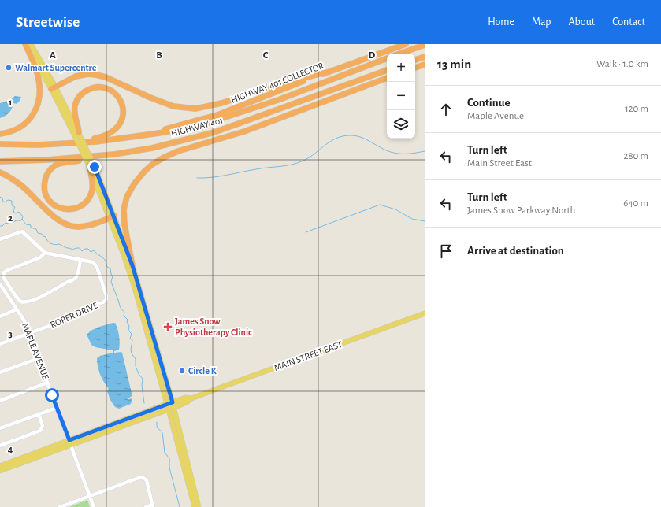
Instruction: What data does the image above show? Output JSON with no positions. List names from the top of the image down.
{
  "streets": {
    "highway": ["HIGHWAY 401 COLLECTOR", "HIGHWAY 401"],
    "main road": ["MAIN STREET EAST"],
    "street": ["ROPER DRIVE", "MAPLE AVENUE"]
  },
  "crossings": [
    ["ROPER DRIVE", "MAPLE AVENUE"],
    ["MAPLE AVENUE", "MAIN STREET EAST"]
  ],
  "places": {
    "other": ["Walmart Supercentre", "Circle K"],
    "health": ["James Snow Physiotherapy Clinic"]
  },
  "page": {
    "header": "Streetwise",
    "nav": [
      "Home",
      "Map",
      "About",
      "Contact"
    ],
    "heading": ["13 min", "Walk · 1.0 km"],
    "map_buttons": ["+", "−"],
    "list": [
      ["Continue", "Maple Avenue", "120 m"],
      ["Turn left", "Main Street East", "280 m"],
      ["Turn left", "James Snow Parkway North", "640 m"],
      "Arrive at destination"
    ]
  },
  "grid": {
    "columns": [
      "A",
      "B",
      "C",
      "D"
    ],
    "rows": [
      "1",
      "2",
      "3",
      "4"
    ]
  }
}
